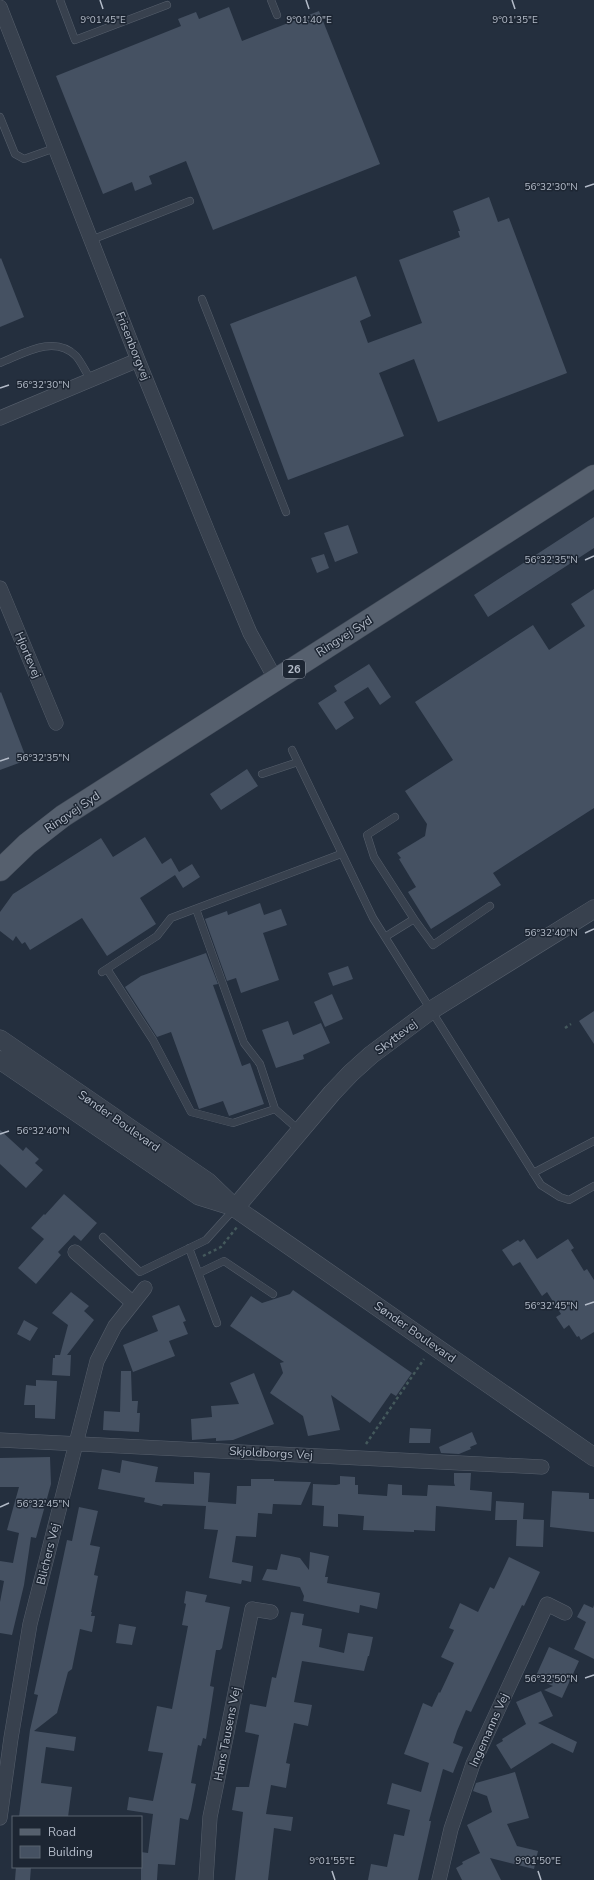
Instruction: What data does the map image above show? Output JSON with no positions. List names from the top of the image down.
{
  "streets": {
    "main road": ["Ringvej Syd", "26"],
    "street": [
      "Frisenborgvej",
      "Hjortevej",
      "Skyttevej",
      "Sønder Boulevard",
      "Skjoldborgs Vej",
      "Blichers Vej",
      "Ingemanns Vej",
      "Hans Tausens Vej"
    ]
  },
  "crossings": [
    ["Frisenborgvej", "Ringvej Syd"],
    ["Skyttevej", "Sønder Boulevard"],
    ["Skjoldborgs Vej", "Blichers Vej"]
  ],
  "legend": ["Road", "Building"],
  "coordinates": [
    "9°01'45\"E",
    "9°01'40\"E",
    "9°01'35\"E",
    "56°32'30\"N",
    "56°32'35\"N",
    "56°32'40\"N",
    "56°32'45\"N",
    "56°32'50\"N",
    "9°01'55\"E",
    "9°01'50\"E"
  ]
}
